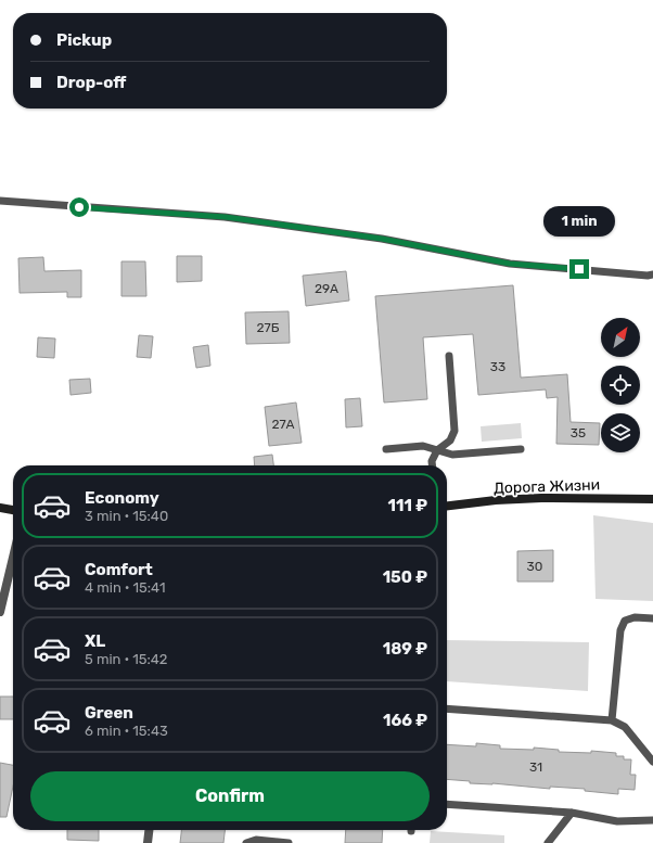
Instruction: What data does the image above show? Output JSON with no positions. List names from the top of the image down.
{
  "streets": {
    "main road": ["Дорога Жизни"]
  },
  "house_numbers": [
    "29А",
    "27Б",
    "33",
    "27А",
    "35",
    "30",
    "31"
  ],
  "north": "top right",
  "page": {
    "banner": ["Pickup", "Drop-off"],
    "bubble": "1 min",
    "list": [
      {
        "name": "Economy",
        "note": "3 min · 15:40",
        "value": "111 ₽"
      },
      {
        "name": "Comfort",
        "note": "4 min · 15:41",
        "value": "150 ₽"
      },
      {
        "name": "XL",
        "note": "5 min · 15:42",
        "value": "189 ₽"
      },
      {
        "name": "Green",
        "note": "6 min · 15:43",
        "value": "166 ₽"
      }
    ],
    "buttons": "Confirm"
  }
}
